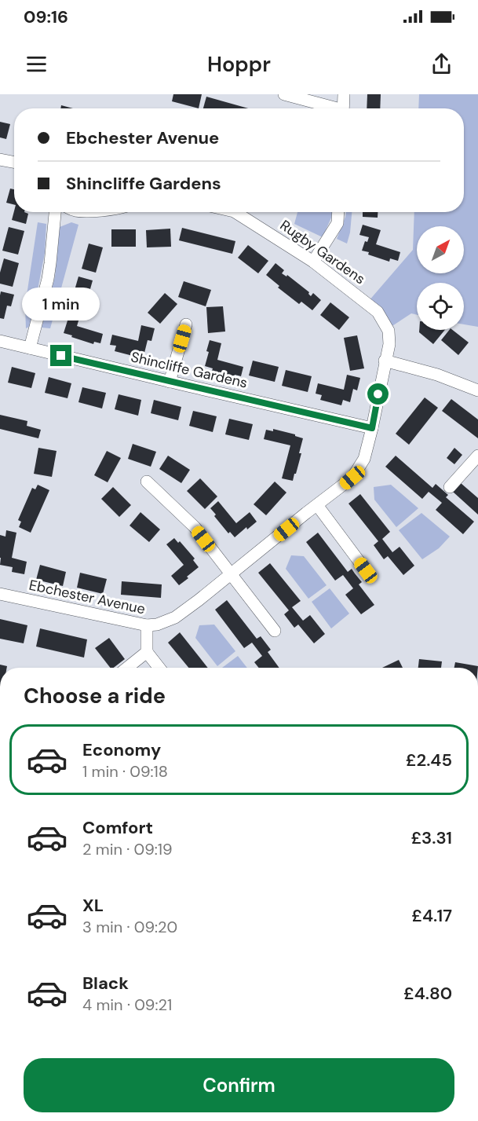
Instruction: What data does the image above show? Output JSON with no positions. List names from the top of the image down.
{
  "streets": {
    "street": ["Rugby Gardens", "Shincliffe Gardens", "Ebchester Avenue"]
  },
  "crossings": [
    ["Rugby Gardens", "Ebchester Avenue"],
    ["Shincliffe Gardens", "Ebchester Avenue"]
  ],
  "north": "top right",
  "page": {
    "status": "09:16",
    "header": "Hoppr",
    "banner": ["Ebchester Avenue", "Shincliffe Gardens"],
    "bubble": "1 min",
    "heading": "Choose a ride",
    "list": [
      {
        "name": "Economy",
        "note": "1 min · 09:18",
        "value": "£2.45"
      },
      {
        "name": "Comfort",
        "note": "2 min · 09:19",
        "value": "£3.31"
      },
      {
        "name": "XL",
        "note": "3 min · 09:20",
        "value": "£4.17"
      },
      {
        "name": "Black",
        "note": "4 min · 09:21",
        "value": "£4.80"
      }
    ],
    "buttons": "Confirm"
  }
}
